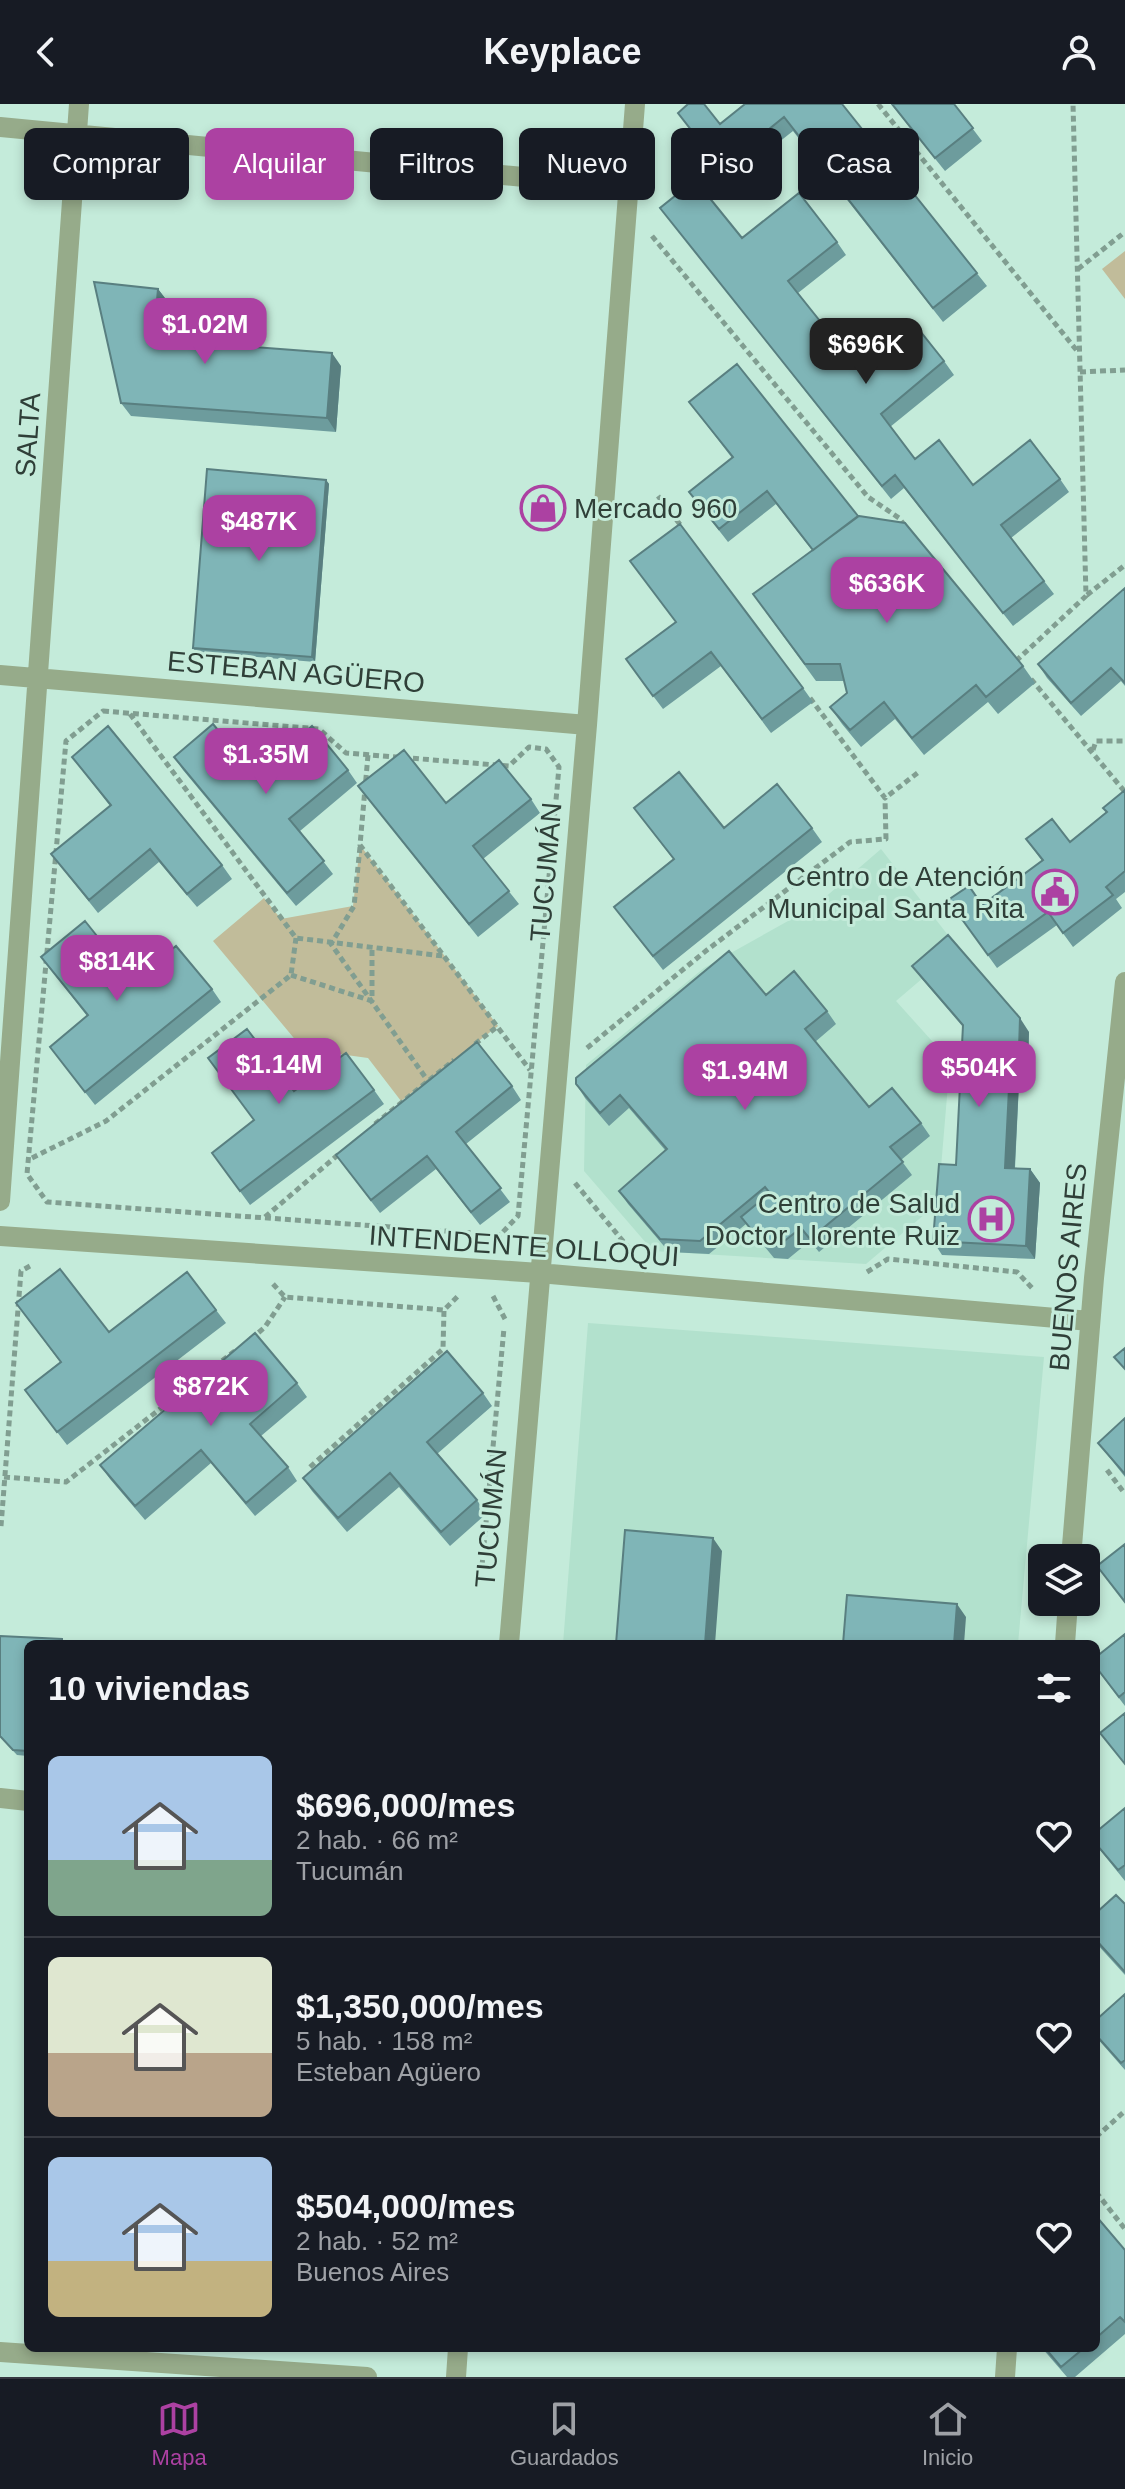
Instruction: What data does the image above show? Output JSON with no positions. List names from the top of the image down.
{
  "streets": {
    "street": [
      "SALTA",
      "ESTEBAN AGÜERO",
      "TUCUMÁN",
      "INTENDENTE OLLOQUI",
      "BUENOS AIRES"
    ]
  },
  "crossings": [
    ["SALTA", "ESTEBAN AGÜERO"],
    ["ESTEBAN AGÜERO", "TUCUMÁN"],
    ["TUCUMÁN", "INTENDENTE OLLOQUI"],
    ["INTENDENTE OLLOQUI", "BUENOS AIRES"]
  ],
  "places": {
    "shop": ["Mercado 960"],
    "public building": ["Centro de Atención Municipal Santa Rita"],
    "hospital": ["Centro de Salud Doctor Llorente Ruiz"]
  },
  "page": {
    "header": "Keyplace",
    "chip": [
      "Comprar",
      "Alquilar",
      "Filtros",
      "Nuevo",
      "Piso",
      "Casa"
    ],
    "price": [
      "$1.02M",
      "$696K",
      "$487K",
      "$636K",
      "$1.35M",
      "$814K",
      "$1.14M",
      "$504K",
      "$1.94M",
      "$872K"
    ],
    "heading": "10 viviendas",
    "list": [
      {
        "name": "$696,000/mes",
        "note": "2 hab. · 66 m² · Tucumán"
      },
      {
        "name": "$1,350,000/mes",
        "note": "5 hab. · 158 m² · Esteban Agüero"
      },
      {
        "name": "$504,000/mes",
        "note": "2 hab. · 52 m² · Buenos Aires"
      }
    ],
    "tabs": ["Mapa", "Guardados", "Inicio"]
  }
}
